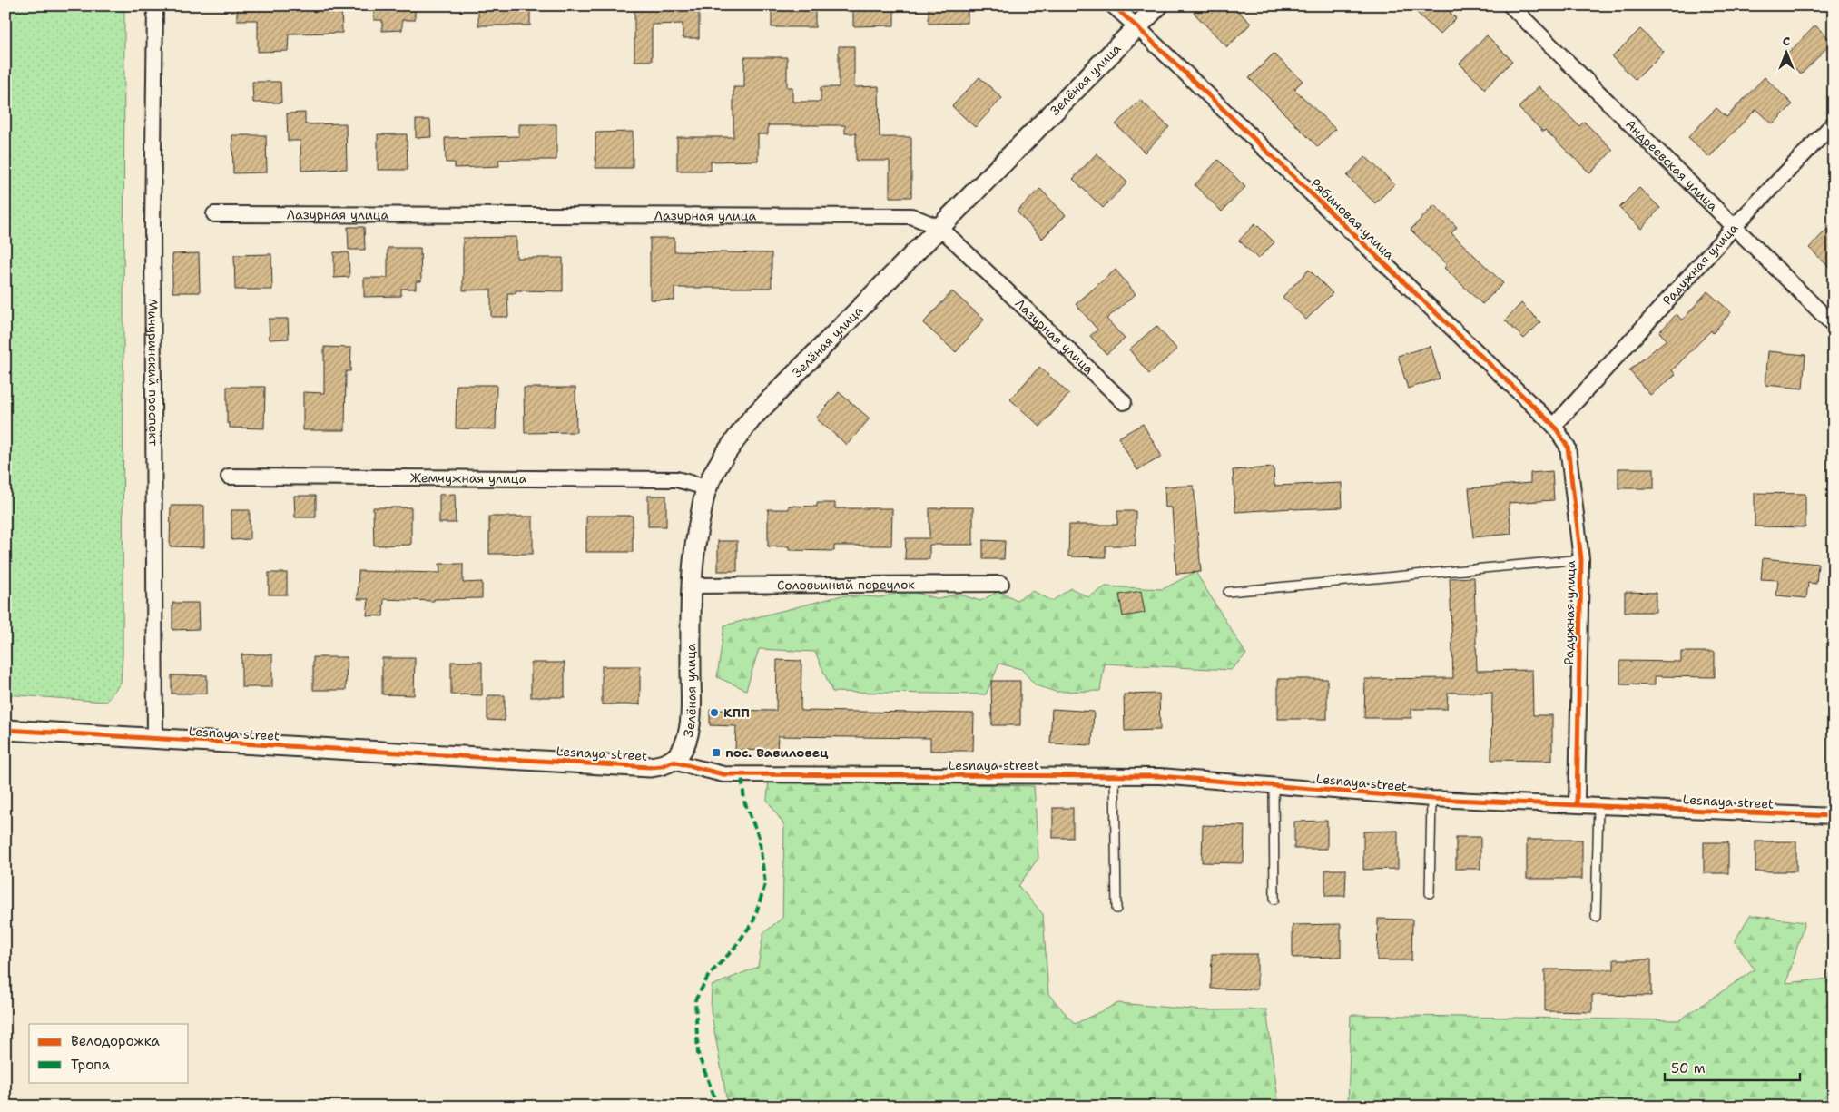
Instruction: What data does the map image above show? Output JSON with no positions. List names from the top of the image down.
{
  "streets": {
    "street": [
      "Зелёная улица",
      "Андреевская улица",
      "Лазурная улица",
      "Рябиновая улица",
      "Радужная улица",
      "Мичуринский проспект",
      "Жемчужная улица",
      "Соловьиный переулок",
      "Lesnaya street"
    ]
  },
  "crossings": [
    ["Зелёная улица", "Лазурная улица"],
    ["Зелёная улица", "Рябиновая улица"],
    ["Зелёная улица", "Жемчужная улица"],
    ["Зелёная улица", "Соловьиный переулок"],
    ["Зелёная улица", "Lesnaya street"],
    ["Андреевская улица", "Радужная улица"],
    ["Рябиновая улица", "Радужная улица"],
    ["Радужная улица", "Lesnaya street"],
    ["Мичуринский проспект", "Lesnaya street"]
  ],
  "places": {
    "other": ["КПП"],
    "transit": ["пос. Вавиловец"]
  },
  "legend": ["Велодорожка", "Тропа"],
  "scale_bar": "50 m",
  "north": "top"
}
